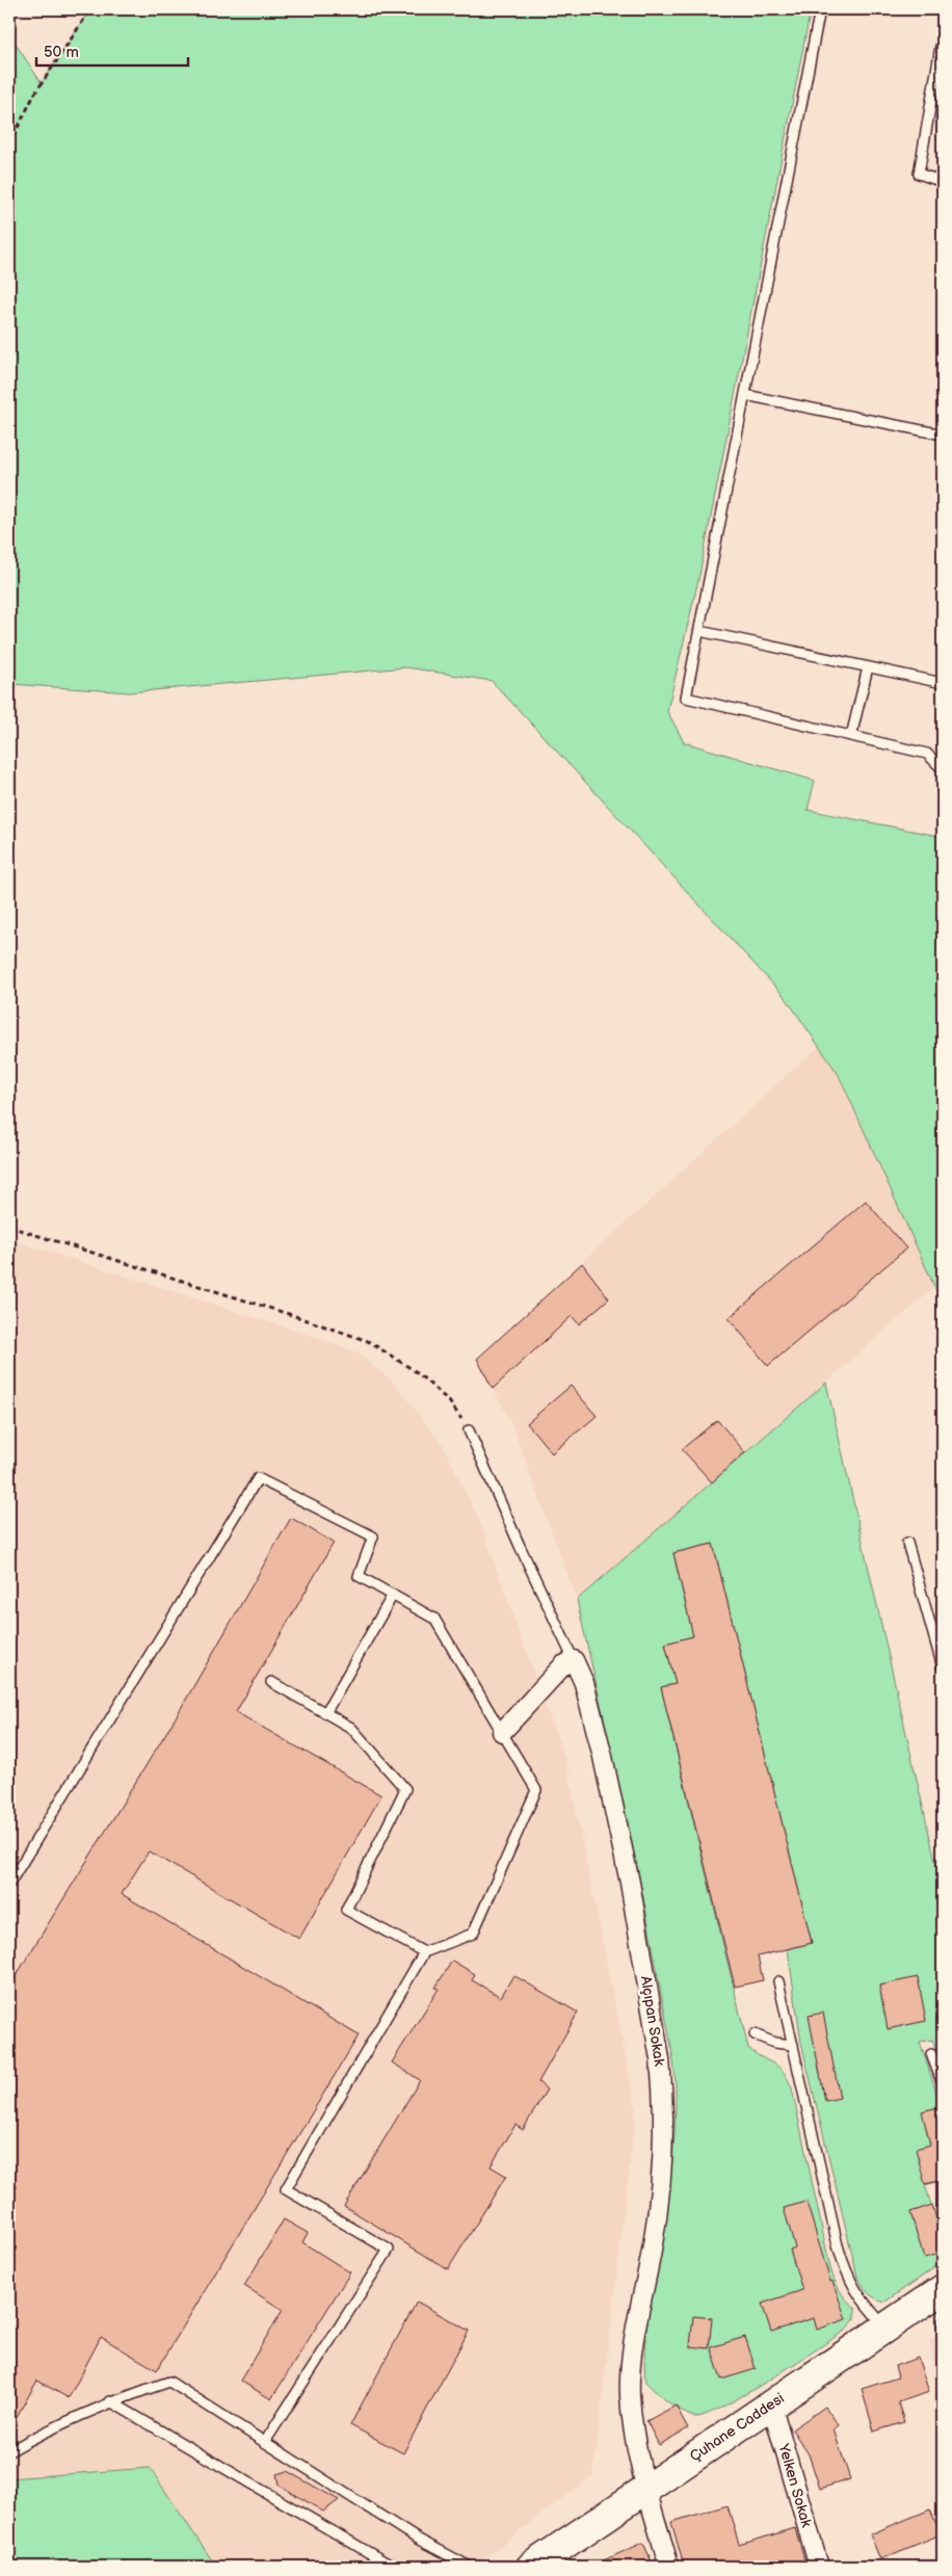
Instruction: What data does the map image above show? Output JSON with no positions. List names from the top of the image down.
{
  "streets": {
    "main road": ["Çuhane Caddesi"],
    "street": ["Alçıpan Sokak", "Yelken Sokak"]
  },
  "crossings": [
    ["Alçıpan Sokak", "Çuhane Caddesi"],
    ["Çuhane Caddesi", "Yelken Sokak"]
  ],
  "scale_bar": "50 m"
}
